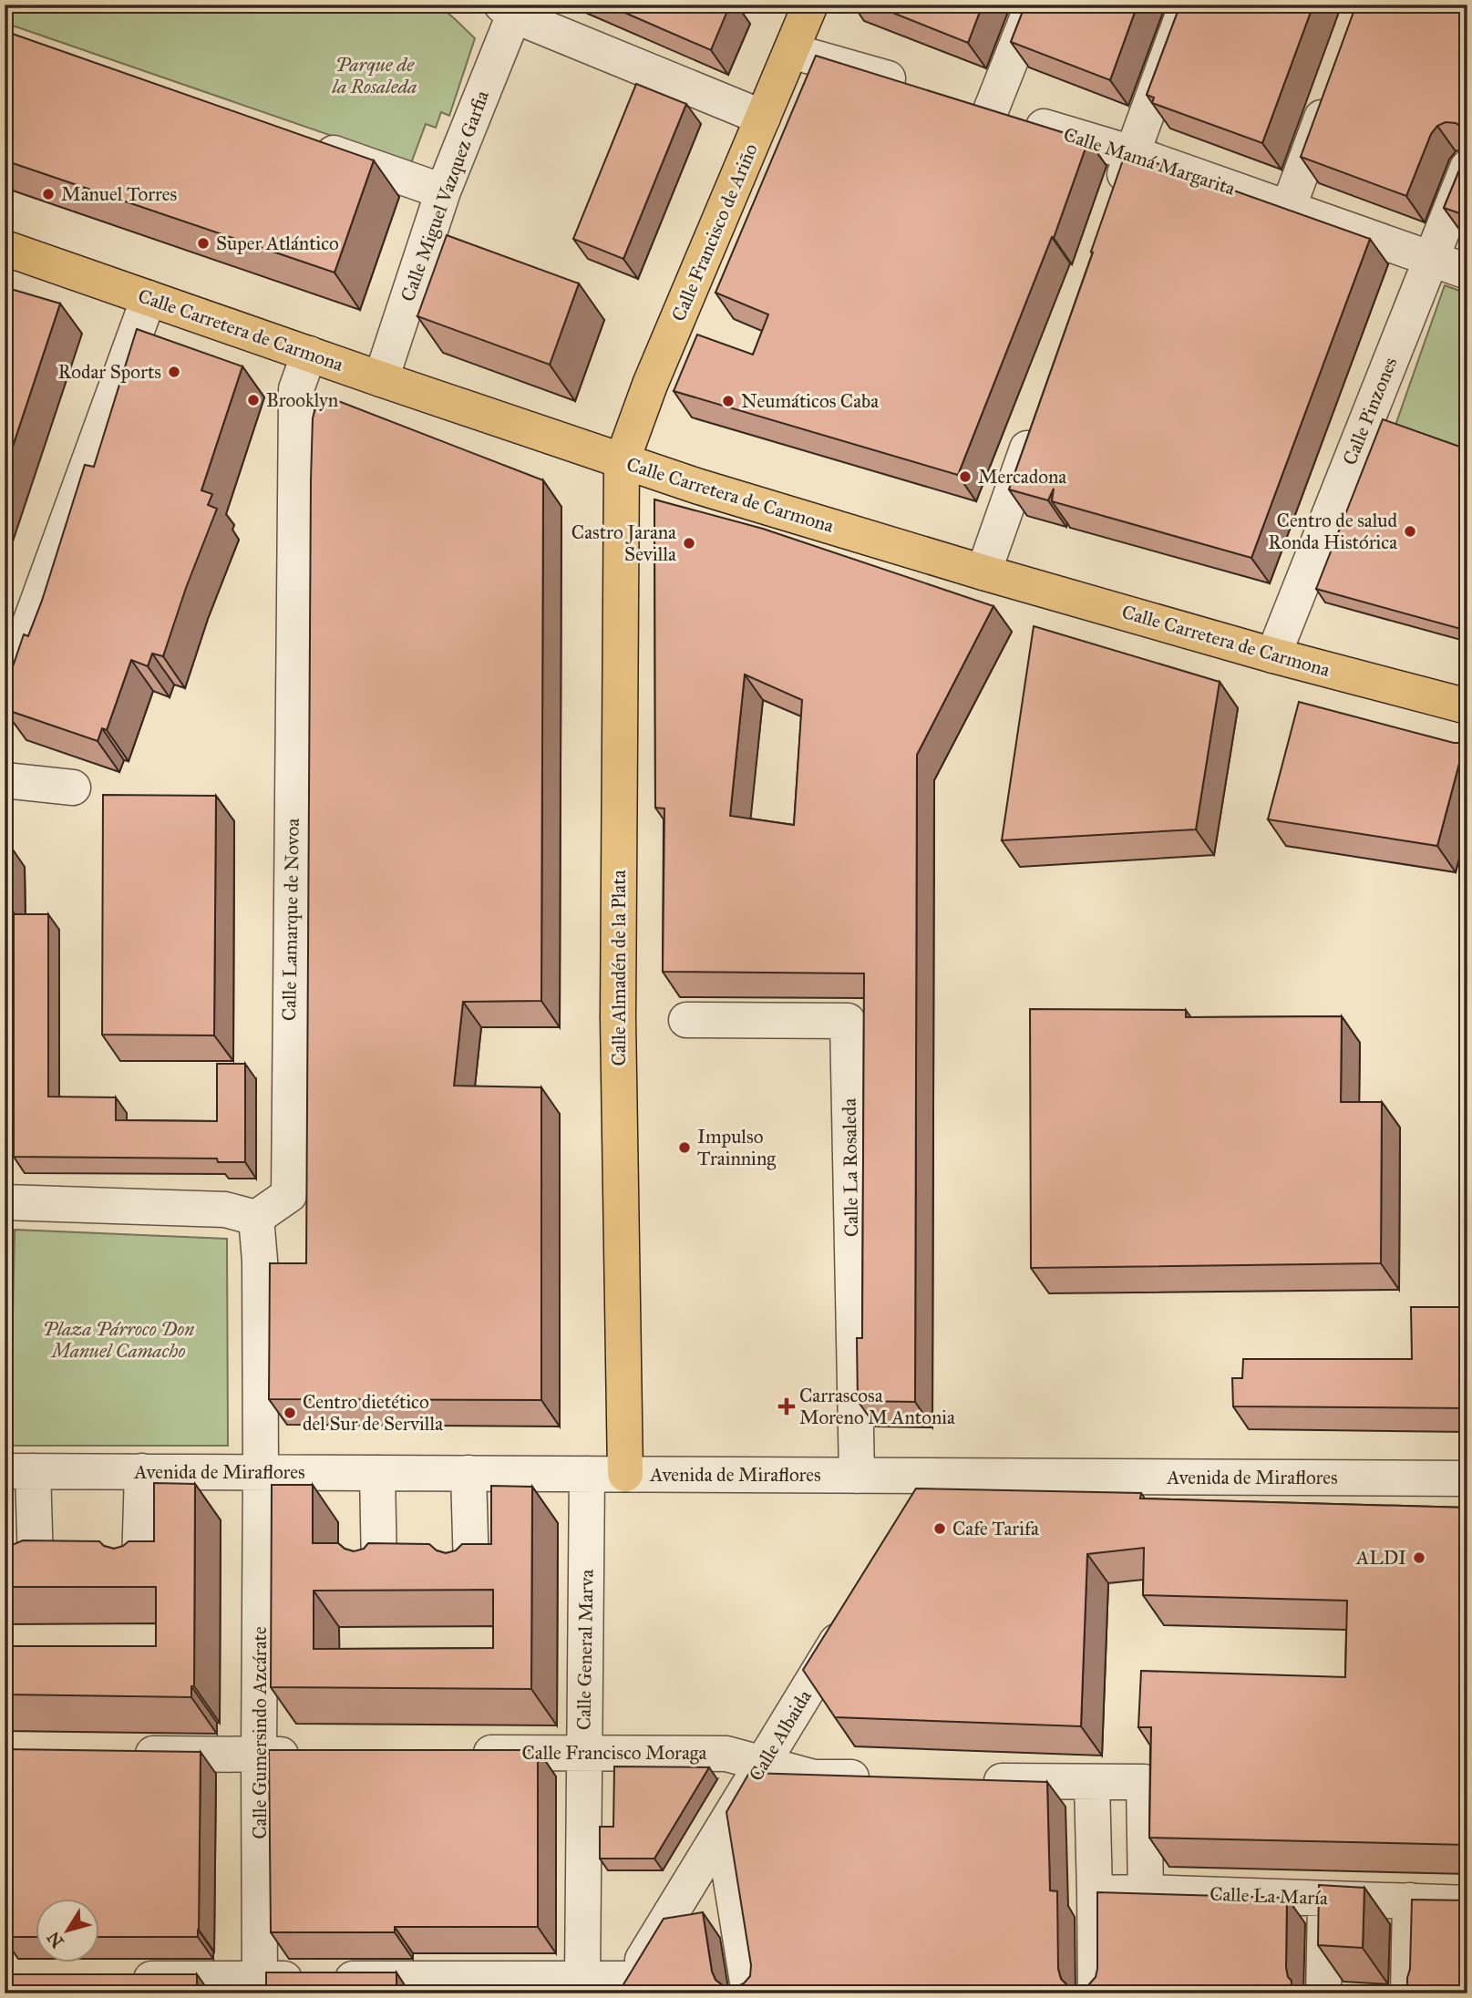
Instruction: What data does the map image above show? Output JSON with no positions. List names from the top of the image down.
{
  "streets": {
    "main road": ["Calle Francisco de Ariño", "Calle Carretera de Carmona", "Calle Almadén de la Plata"],
    "street": [
      "Calle Mamá Margarita",
      "Calle Miguel Vazquez Garfia",
      "Calle Pinzones",
      "Calle Lamarque de Novoa",
      "Calle La Rosaleda",
      "Avenida de Miraflores",
      "Calle General Marva",
      "Calle Gumersindo Azcárate",
      "Calle Albaida",
      "Calle Francisco Moraga",
      "Calle La María"
    ]
  },
  "crossings": [
    ["Calle Mamá Margarita", "Calle Pinzones"],
    ["Calle Miguel Vazquez Garfia", "Calle Carretera de Carmona"],
    ["Calle Francisco de Ariño", "Calle Carretera de Carmona"],
    ["Calle Francisco de Ariño", "Calle Almadén de la Plata"],
    ["Calle Carretera de Carmona", "Calle Pinzones"],
    ["Calle Carretera de Carmona", "Calle Lamarque de Novoa"],
    ["Calle Carretera de Carmona", "Calle Almadén de la Plata"],
    ["Calle Almadén de la Plata", "Avenida de Miraflores"],
    ["Calle La Rosaleda", "Avenida de Miraflores"],
    ["Avenida de Miraflores", "Calle General Marva"],
    ["Avenida de Miraflores", "Calle Gumersindo Azcárate"],
    ["Calle General Marva", "Calle Francisco Moraga"],
    ["Calle Albaida", "Calle Francisco Moraga"]
  ],
  "parks": ["Parque de la Rosaleda", "Plaza Párroco Don Manuel Camacho"],
  "places": {
    "other": [
      "Manuel Torres",
      "Super Atlántico",
      "Rodar Sports",
      "Brooklyn",
      "Neumáticos Caba",
      "Mercadona",
      "Centro de salud Ronda Histórica",
      "Castro Jarana Sevilla",
      "Impulso Trainning",
      "Centro dietético del Sur de Servilla",
      "Cafe Tarifa",
      "ALDI"
    ],
    "health": ["Carrascosa Moreno M Antonia"]
  },
  "north": "bottom left"
}
